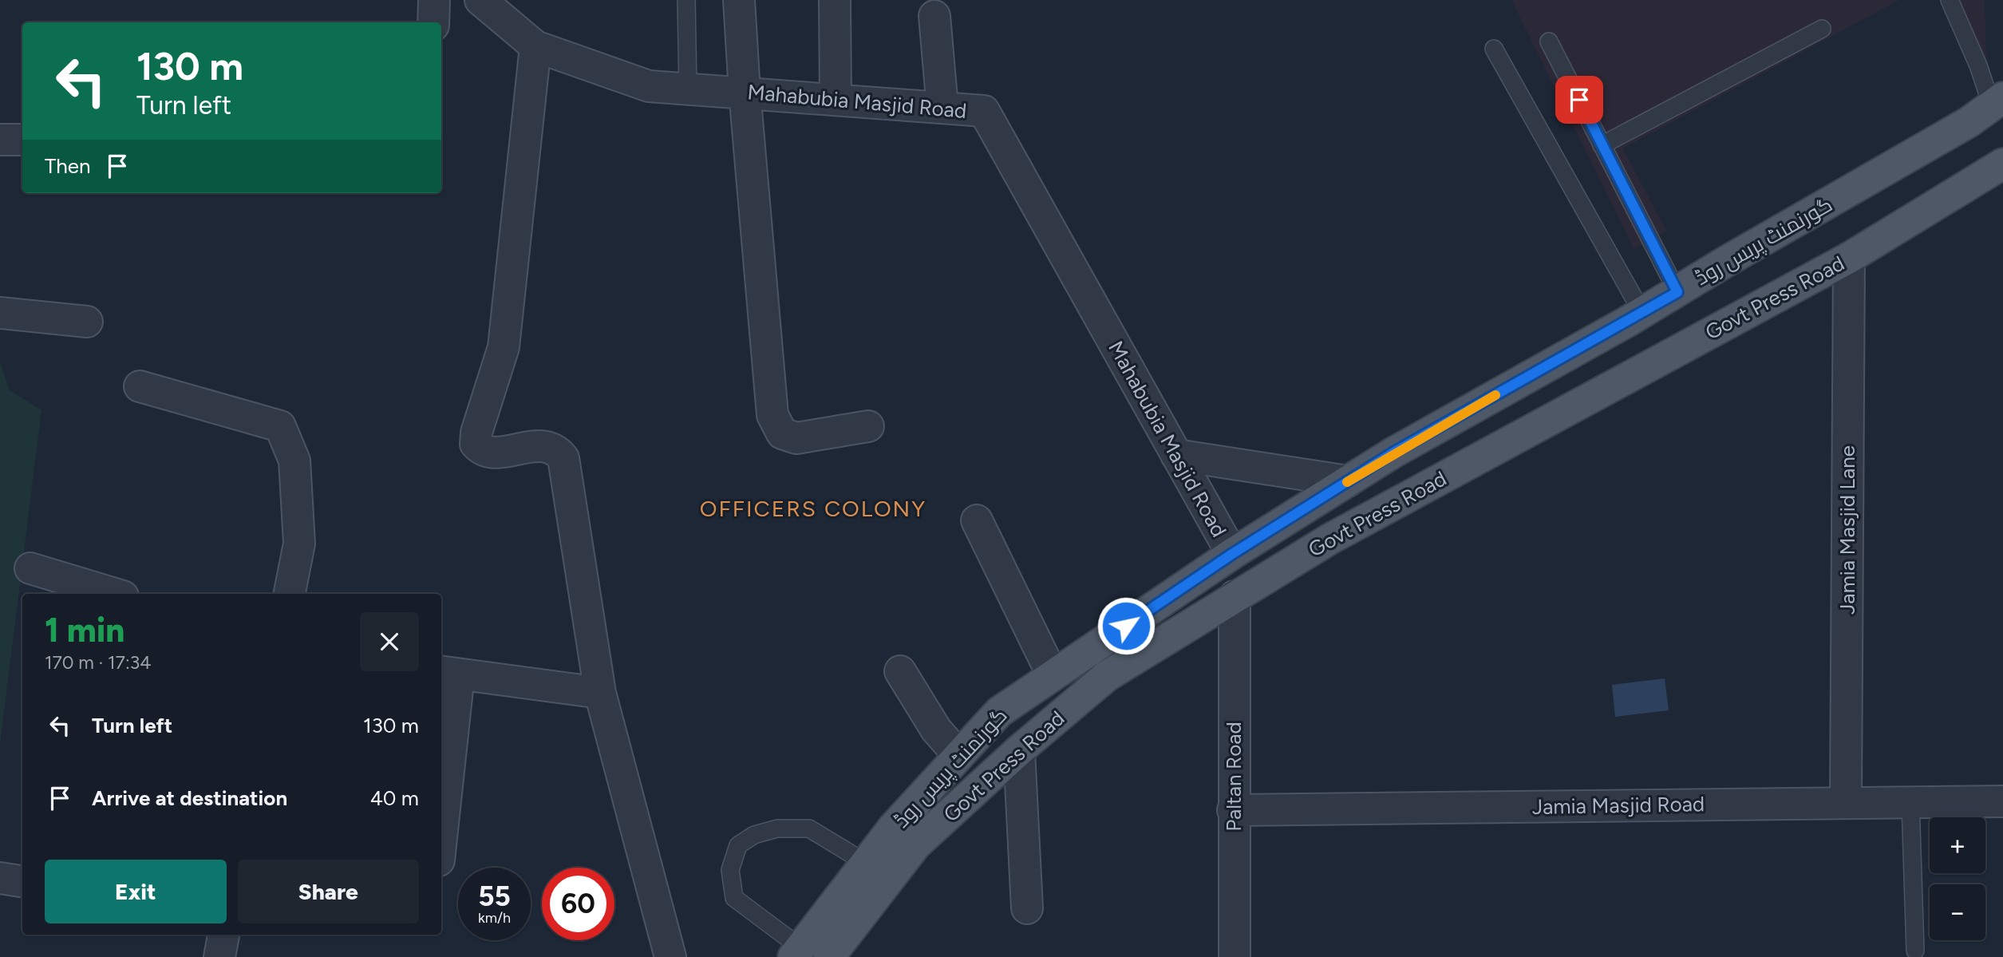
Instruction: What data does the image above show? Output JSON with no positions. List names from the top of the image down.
{
  "streets": {
    "main road": ["گورنمنٹ پریس روڈ", "Govt Press Road"],
    "street": [
      "Mahabubia Masjid Road",
      "Jamia Masjid Lane",
      "Paltan Road",
      "Jamia Masjid Road"
    ]
  },
  "crossings": [
    ["Mahabubia Masjid Road", "گورنمنٹ پریس روڈ"],
    ["Govt Press Road", "Jamia Masjid Lane"],
    ["Govt Press Road", "Paltan Road"],
    ["Jamia Masjid Lane", "Jamia Masjid Road"],
    ["Paltan Road", "Jamia Masjid Road"]
  ],
  "districts": ["OFFICERS COLONY"],
  "page": {
    "turn": ["130 m", "Turn left"],
    "then": "Then",
    "heading": ["1 min", "170 m · 17:34"],
    "list": [
      {
        "name": "Turn left",
        "value": "130 m"
      },
      {
        "name": "Arrive at destination",
        "value": "40 m"
      }
    ],
    "map_buttons": ["+", "−"],
    "buttons": ["Exit", "Share"],
    "speed": "55 km/h",
    "limit": "60"
  }
}
